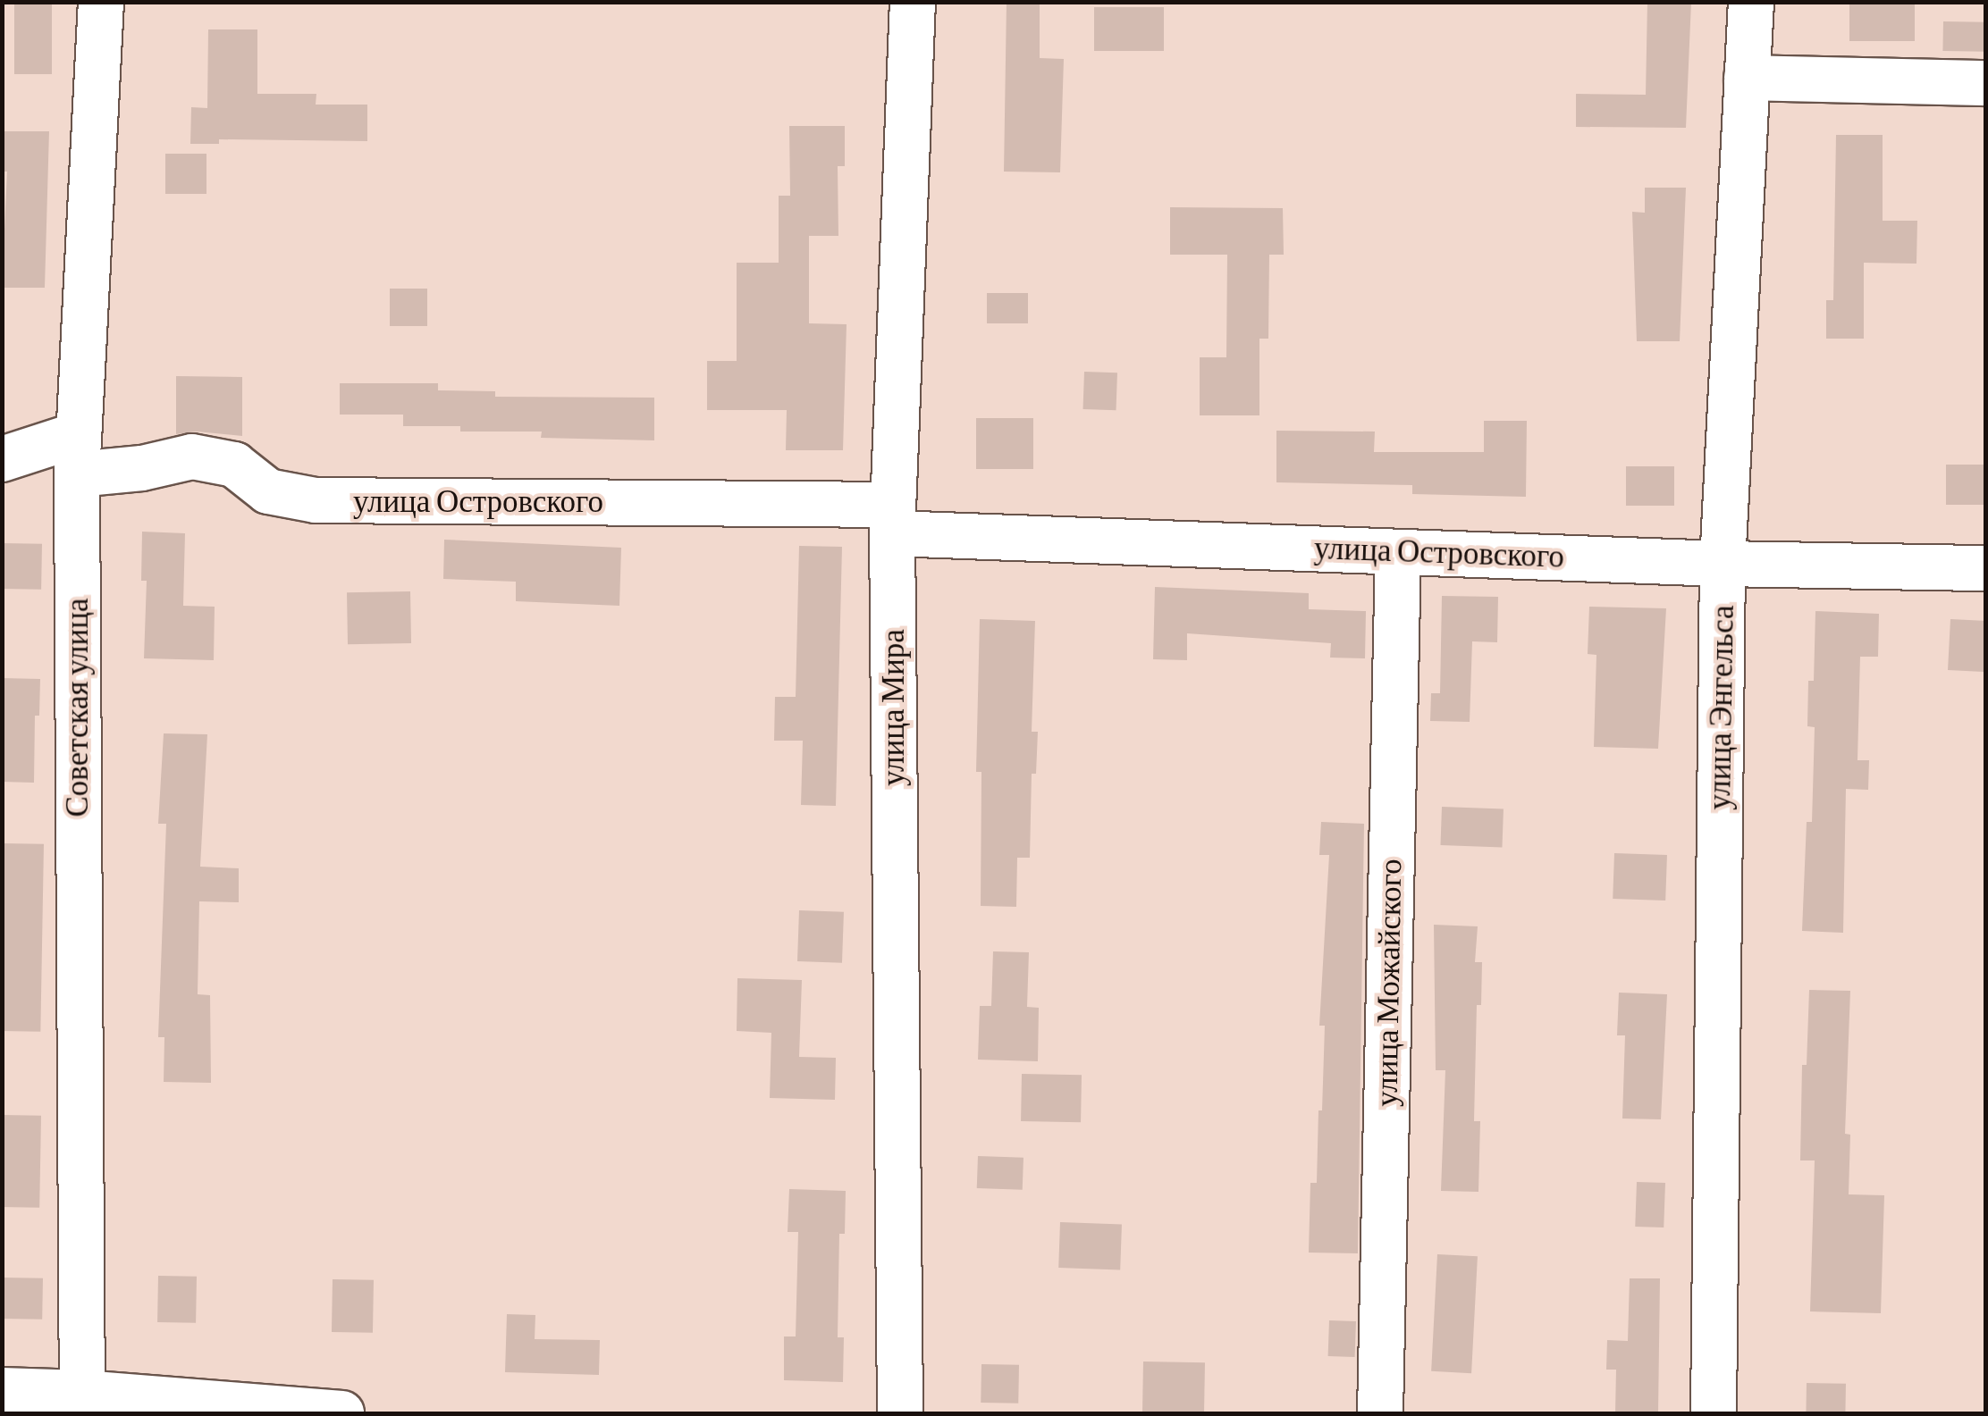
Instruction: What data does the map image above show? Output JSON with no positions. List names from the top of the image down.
{
  "streets": {
    "street": [
      "улица Островского",
      "Советская улица",
      "улица Мира",
      "улица Энгельса",
      "улица Можайского"
    ]
  },
  "crossings": [
    ["улица Островского", "Советская улица"],
    ["улица Островского", "улица Мира"],
    ["улица Островского", "улица Энгельса"],
    ["улица Островского", "улица Можайского"]
  ]
}
